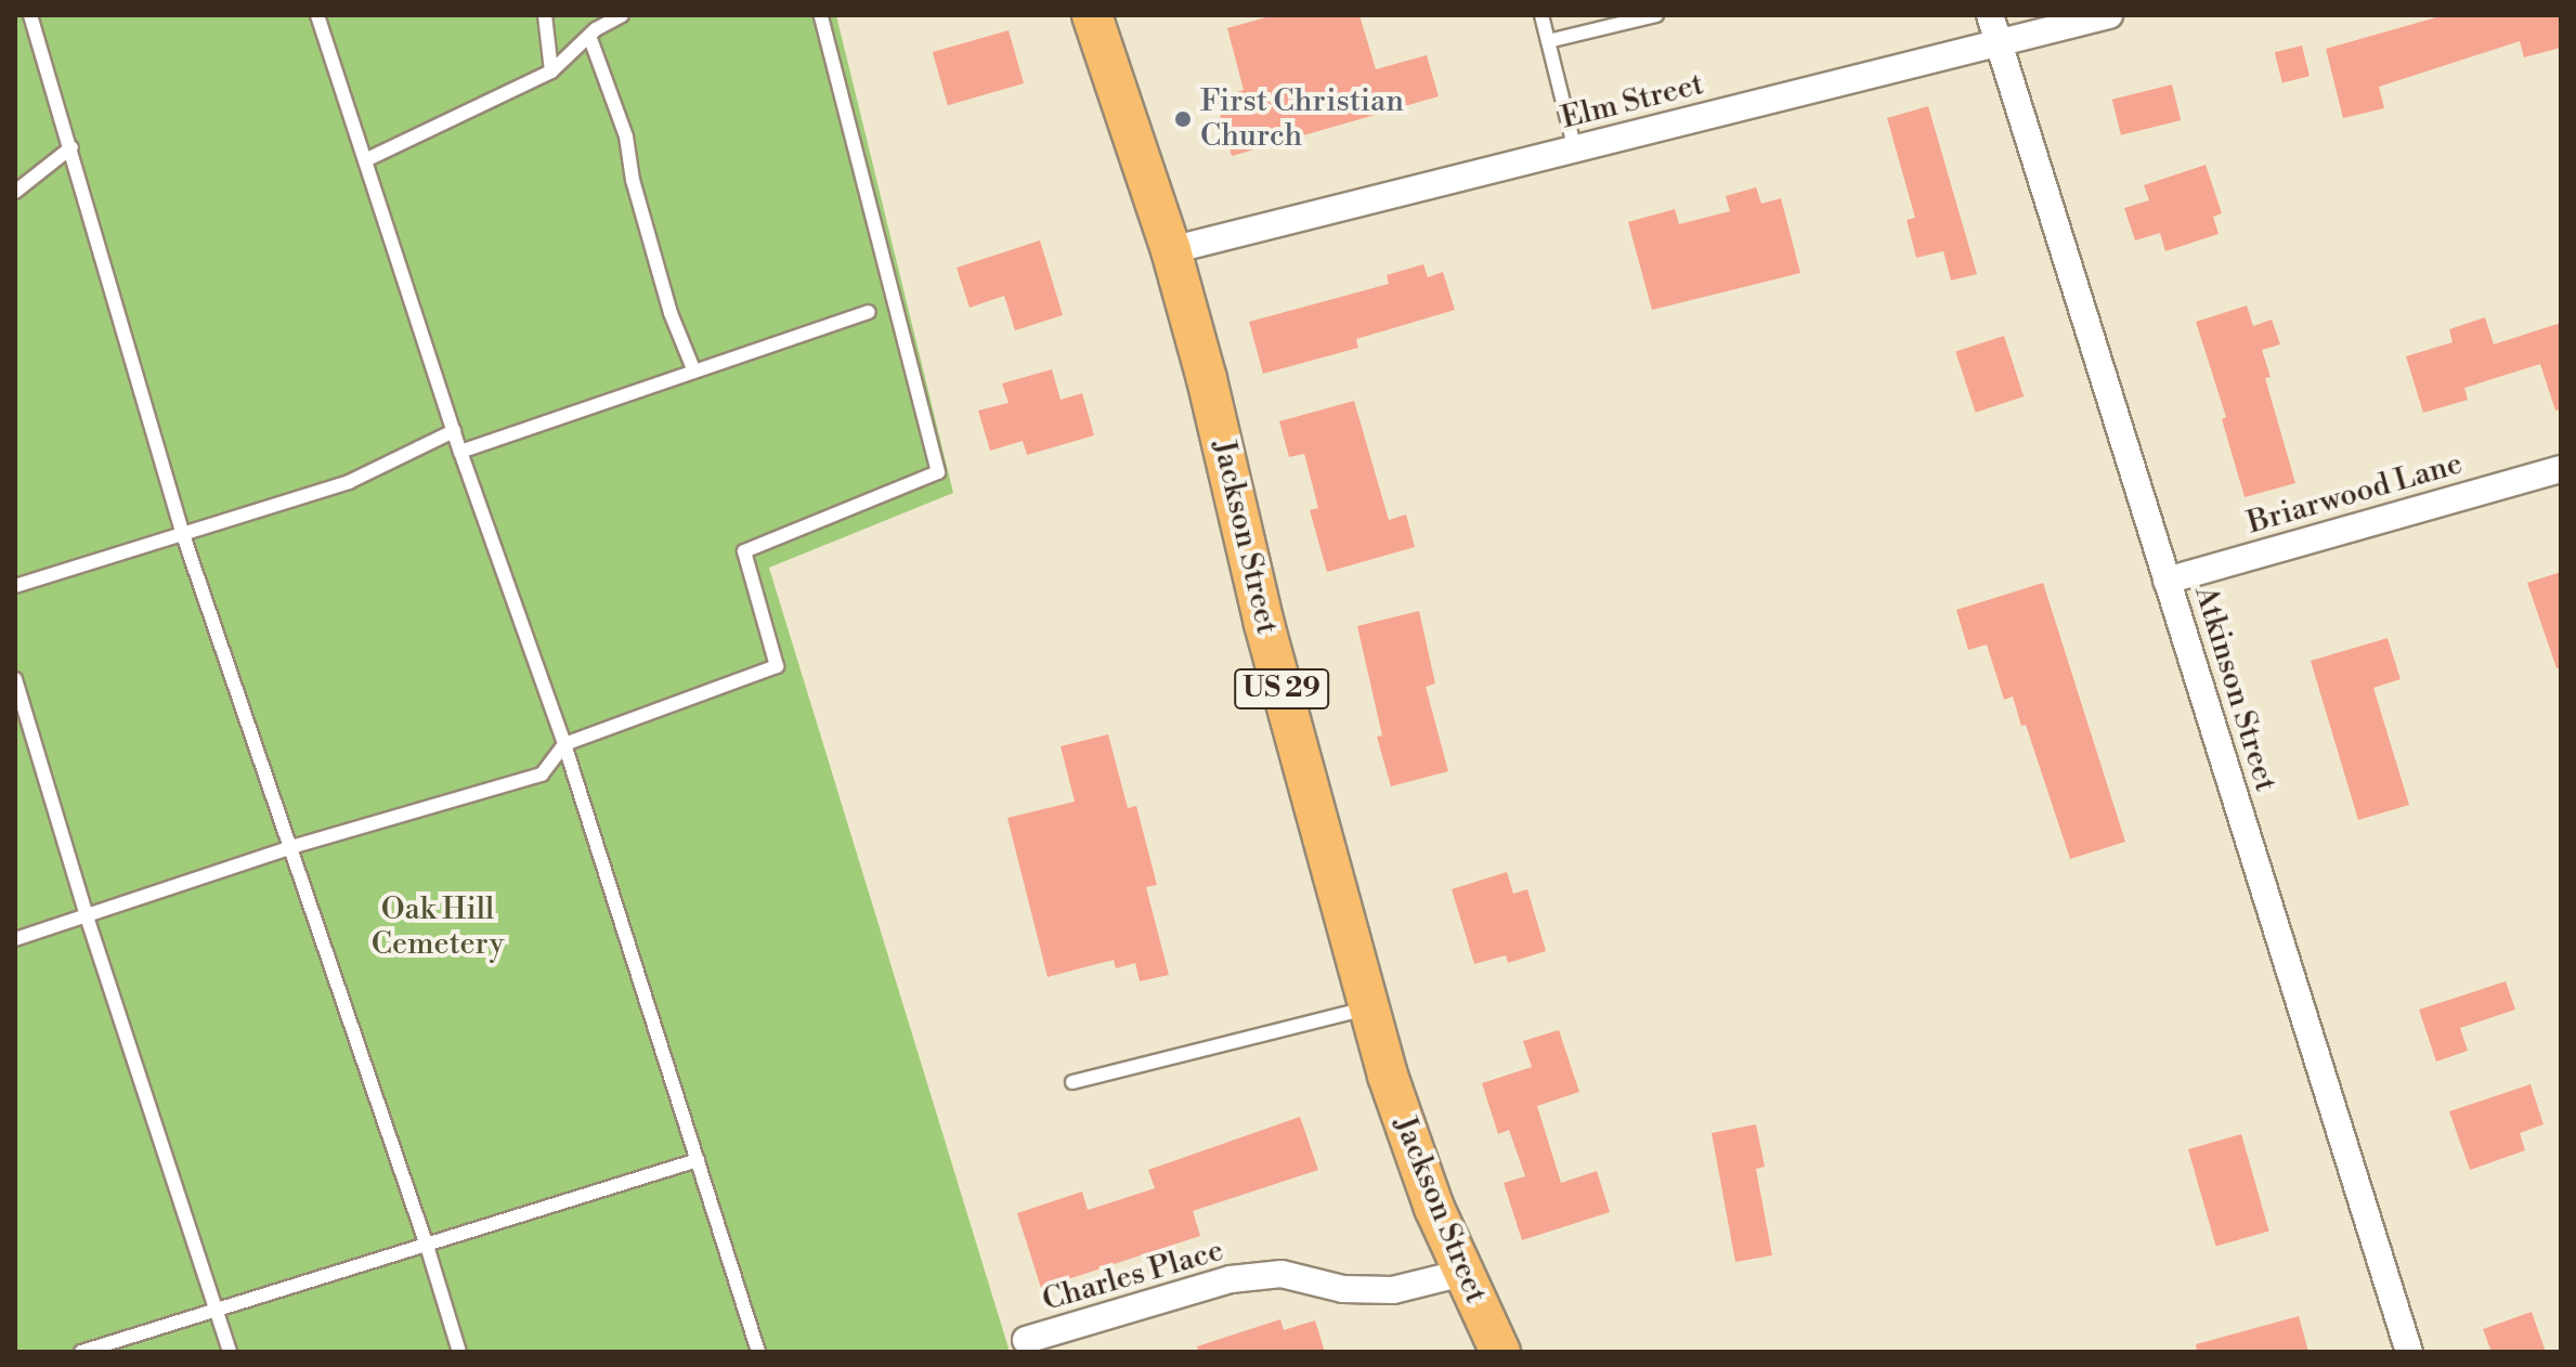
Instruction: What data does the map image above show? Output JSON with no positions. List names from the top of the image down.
{
  "streets": {
    "main road": ["Jackson Street", "US 29"],
    "street": [
      "Elm Street",
      "Briarwood Lane",
      "Atkinson Street",
      "Charles Place"
    ]
  },
  "crossings": [
    ["Elm Street", "Jackson Street"],
    ["Elm Street", "Atkinson Street"],
    ["Briarwood Lane", "Atkinson Street"],
    ["Jackson Street", "Charles Place"]
  ],
  "parks": ["Oak Hill Cemetery"],
  "places": ["First Christian Church"]
}
